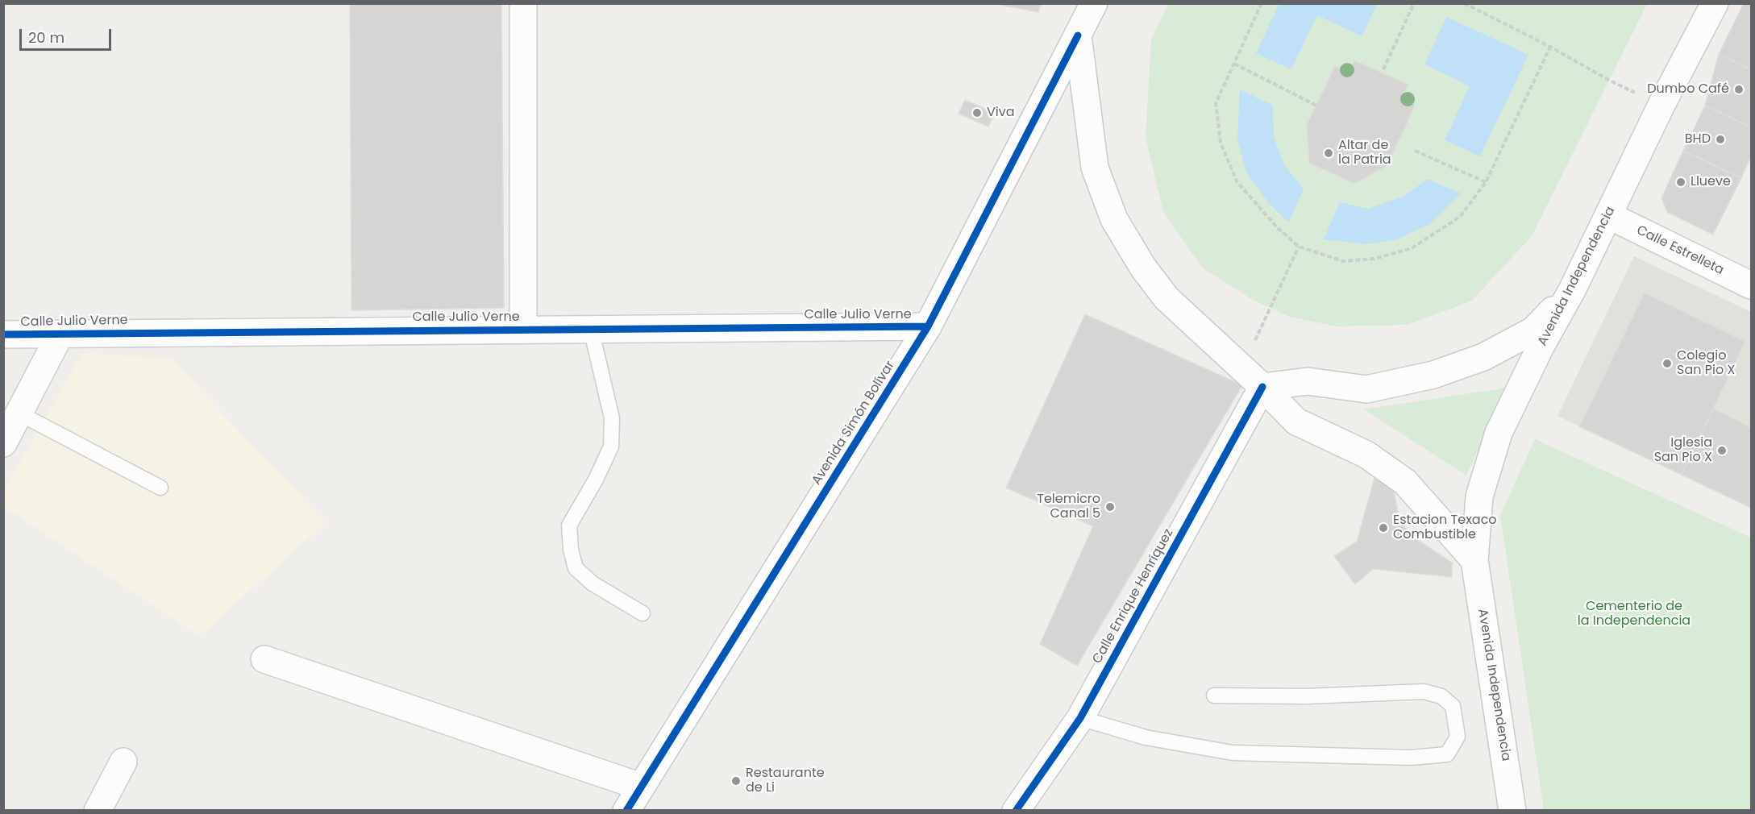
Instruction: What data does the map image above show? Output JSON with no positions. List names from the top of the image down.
{
  "streets": {
    "main road": [
      "Calle Estrelleta",
      "Avenida Independencia",
      "Calle Julio Verne",
      "Avenida Simón Bolívar",
      "Calle Enrique Henríquez"
    ]
  },
  "crossings": [
    ["Calle Estrelleta", "Avenida Independencia"],
    ["Calle Julio Verne", "Avenida Simón Bolívar"]
  ],
  "parks": ["Cementerio de la Independencia"],
  "places": [
    "Dumbo Café",
    "Viva",
    "BHD",
    "Altar de la Patria",
    "Llueve",
    "Colegio San Pio X",
    "Iglesia San Pio X",
    "Telemicro Canal 5",
    "Estacion Texaco Combustible",
    "Restaurante de Li"
  ],
  "scale_bar": "20 m"
}
